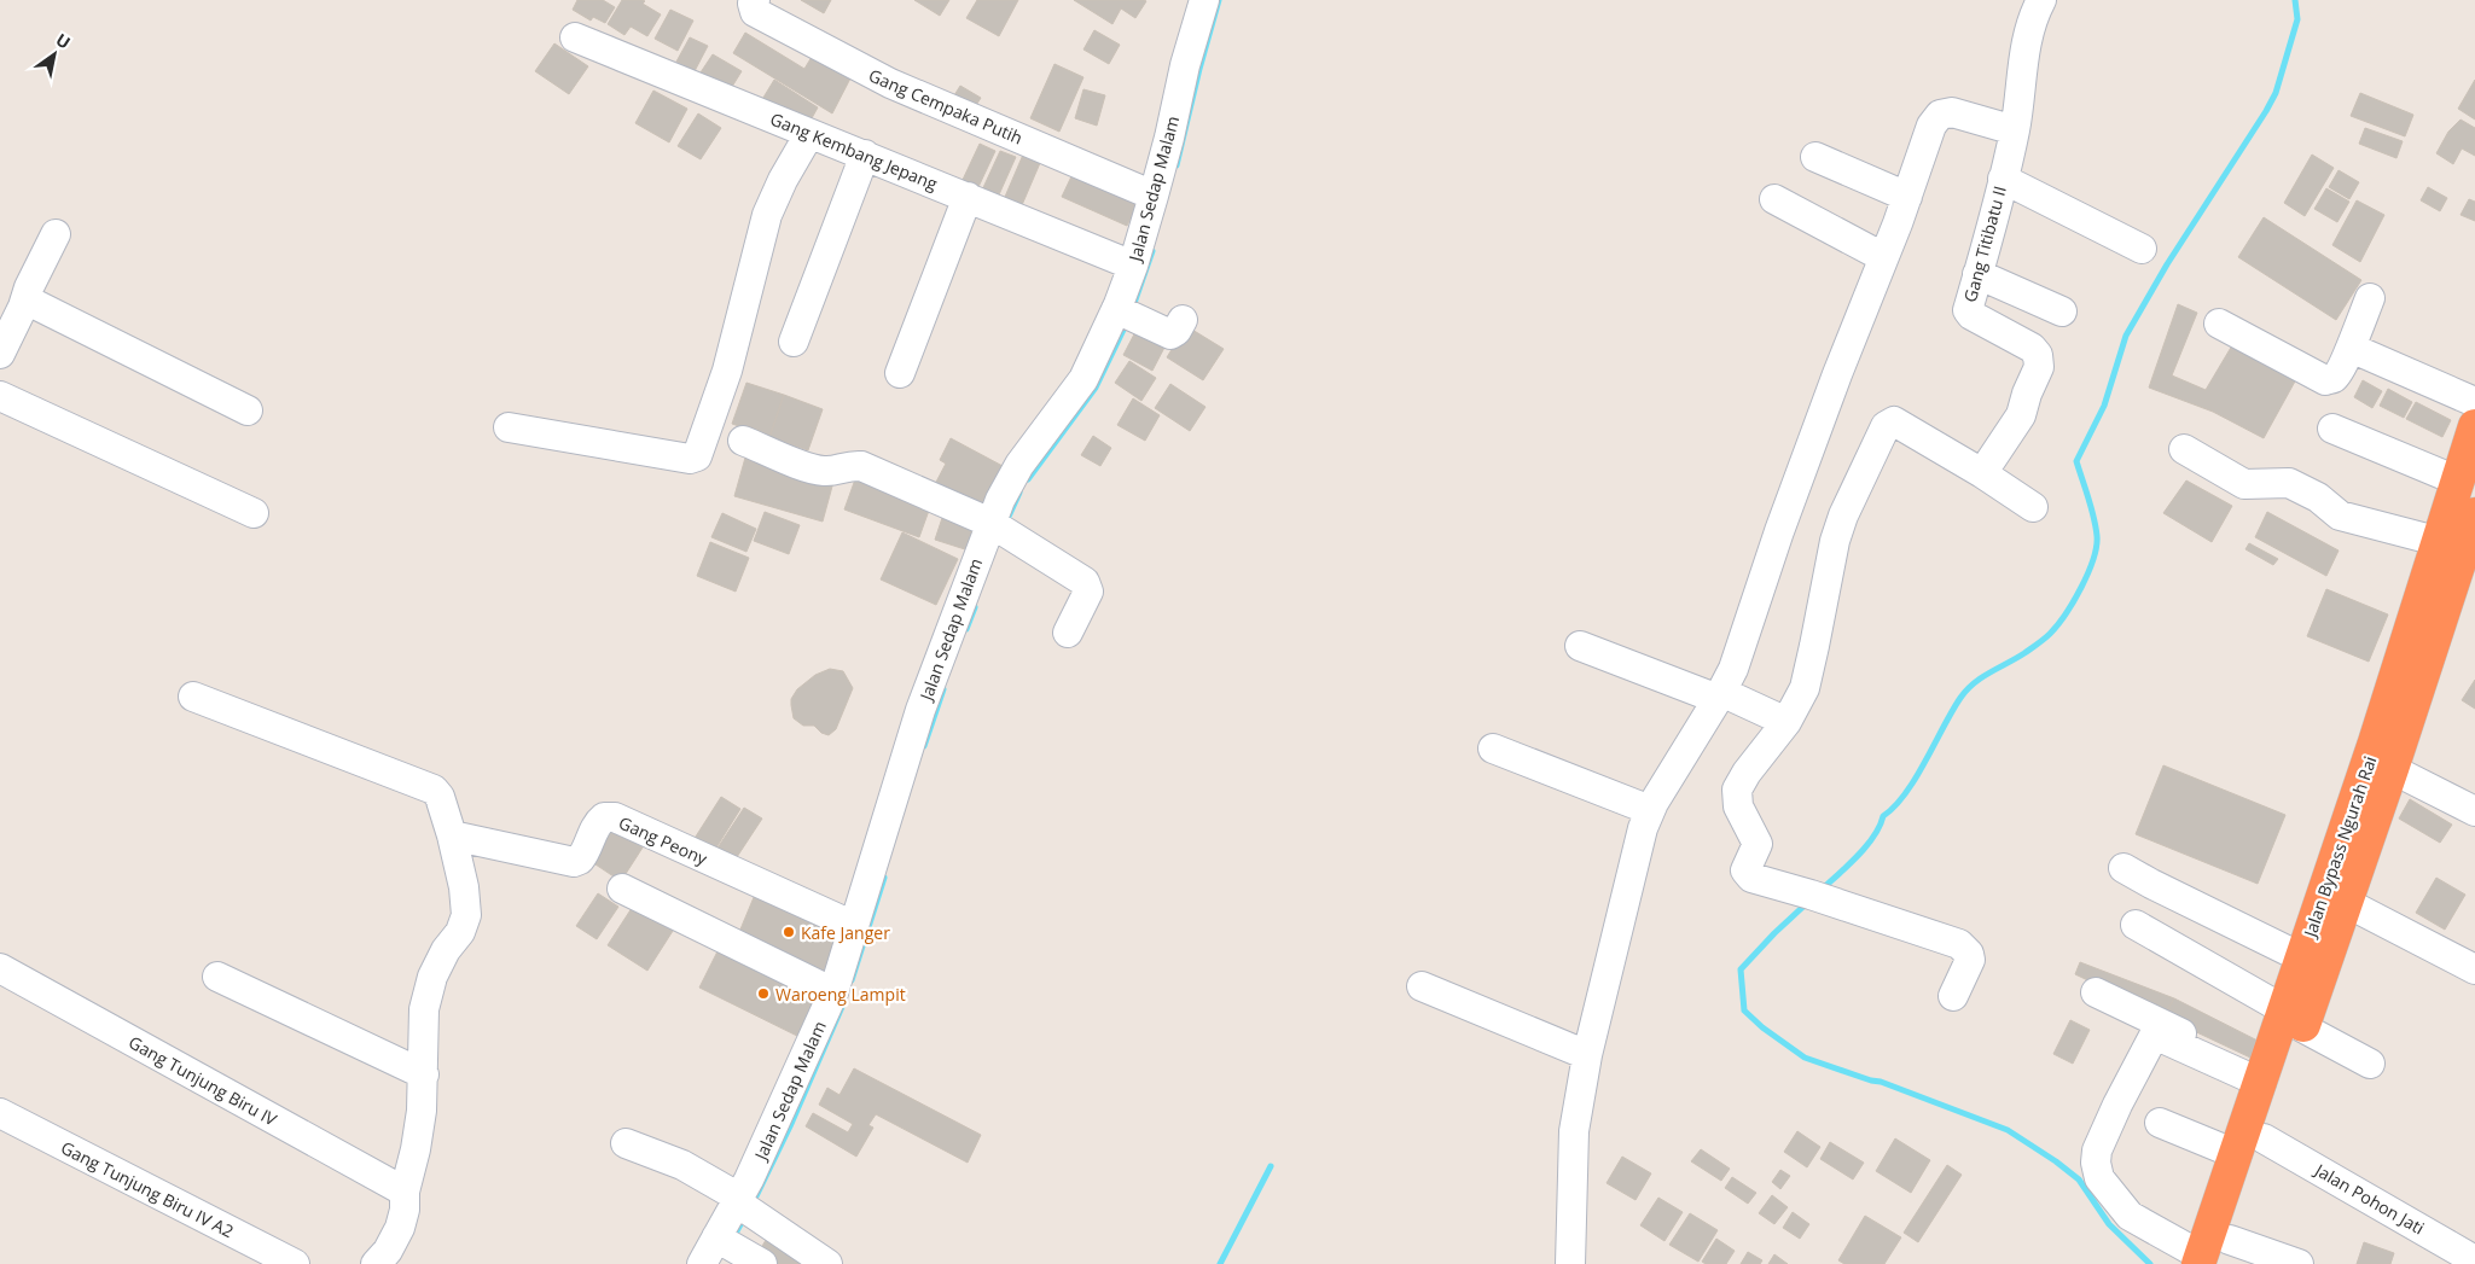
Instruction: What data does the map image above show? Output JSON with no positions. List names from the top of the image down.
{
  "streets": {
    "highway": ["Jalan Bypass Ngurah Rai"],
    "street": [
      "Gang Cempaka Putih",
      "Gang Kembang Jepang",
      "Jalan Sedap Malam",
      "Gang Titibatu II",
      "Gang Peony",
      "Gang Tunjung Biru IV",
      "Gang Tunjung Biru IV A2",
      "Jalan Pohon Jati"
    ]
  },
  "crossings": [
    ["Gang Cempaka Putih", "Jalan Sedap Malam"],
    ["Gang Kembang Jepang", "Jalan Sedap Malam"],
    ["Jalan Sedap Malam", "Gang Peony"],
    ["Jalan Bypass Ngurah Rai", "Jalan Pohon Jati"]
  ],
  "places": ["Kafe Janger", "Waroeng Lampit"],
  "north": "top right"
}
